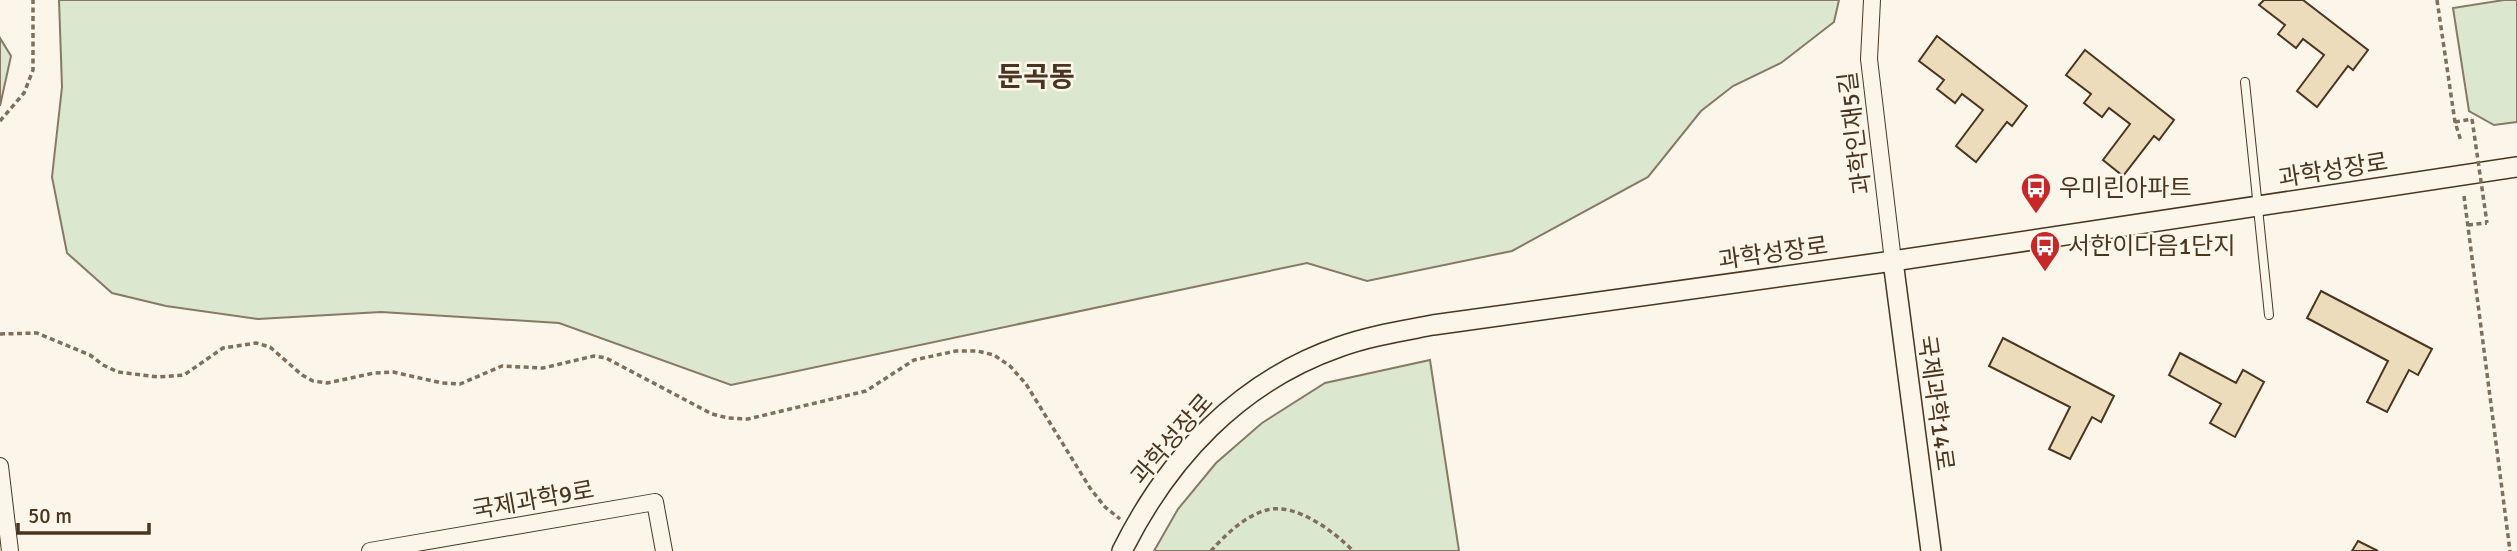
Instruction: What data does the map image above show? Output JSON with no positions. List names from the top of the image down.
{
  "streets": {
    "street": [
      "과학인재5길",
      "과학성장로",
      "국제과학14로",
      "국제과학9로"
    ]
  },
  "crossings": [
    ["과학인재5길", "과학성장로"],
    ["과학인재5길", "국제과학14로"],
    ["과학성장로", "국제과학14로"]
  ],
  "districts": ["둔곡동"],
  "places": {
    "bus stop": ["우미린아파트", "서한이다음1단지"]
  },
  "scale_bar": "50 m"
}
